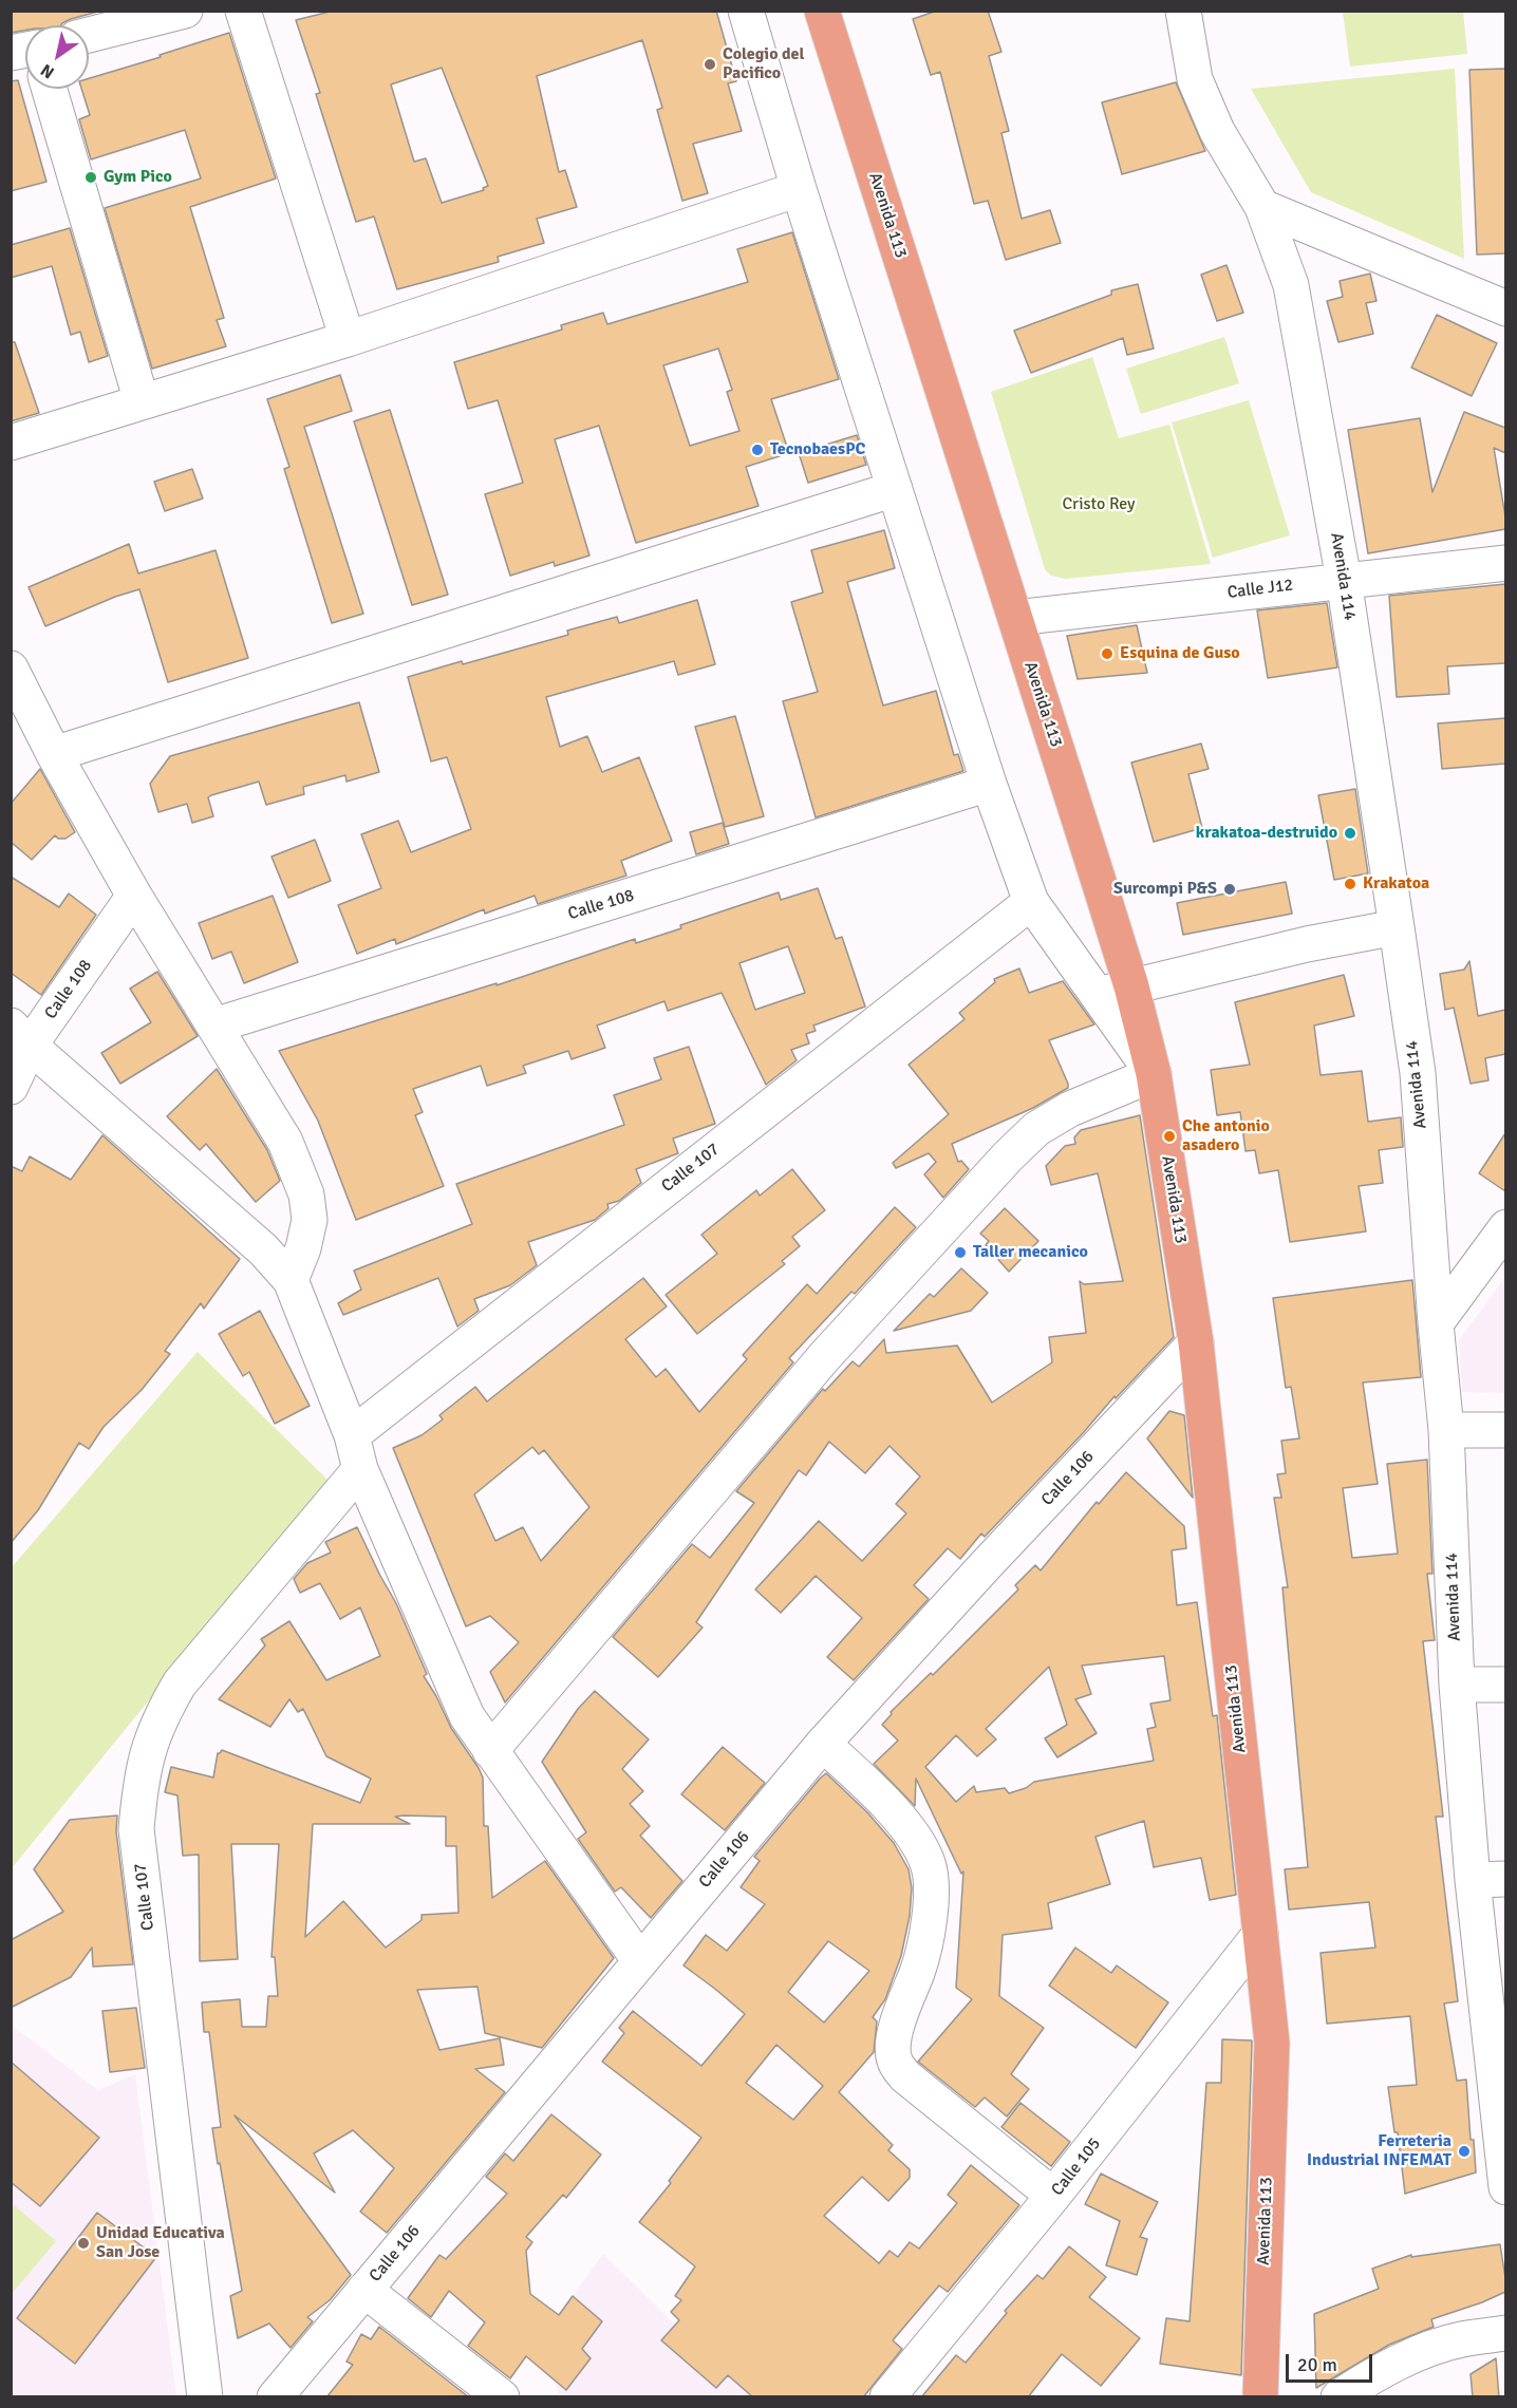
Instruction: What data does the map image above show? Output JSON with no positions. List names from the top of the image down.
{
  "streets": {
    "main road": ["Avenida 113"],
    "street": [
      "Avenida 114",
      "Calle J12",
      "Calle 108",
      "Calle 107",
      "Calle 106",
      "Calle 105"
    ]
  },
  "crossings": [
    ["Avenida 113", "Calle J12"],
    ["Avenida 113", "Calle 106"],
    ["Avenida 113", "Calle 105"],
    ["Avenida 114", "Calle J12"]
  ],
  "parks": ["Cristo Rey"],
  "places": [
    "Colegio del Pacifico",
    "Gym Pico",
    "TecnobaesPC",
    "Esquina de Guso",
    "krakatoa-destruido",
    "Krakatoa",
    "Surcompi P&S",
    "Che antonio asadero",
    "Taller mecanico",
    "Ferreteria Industrial INFEMAT",
    "Unidad Educativa San Jose"
  ],
  "scale_bar": "20 m",
  "north": "bottom left"
}
